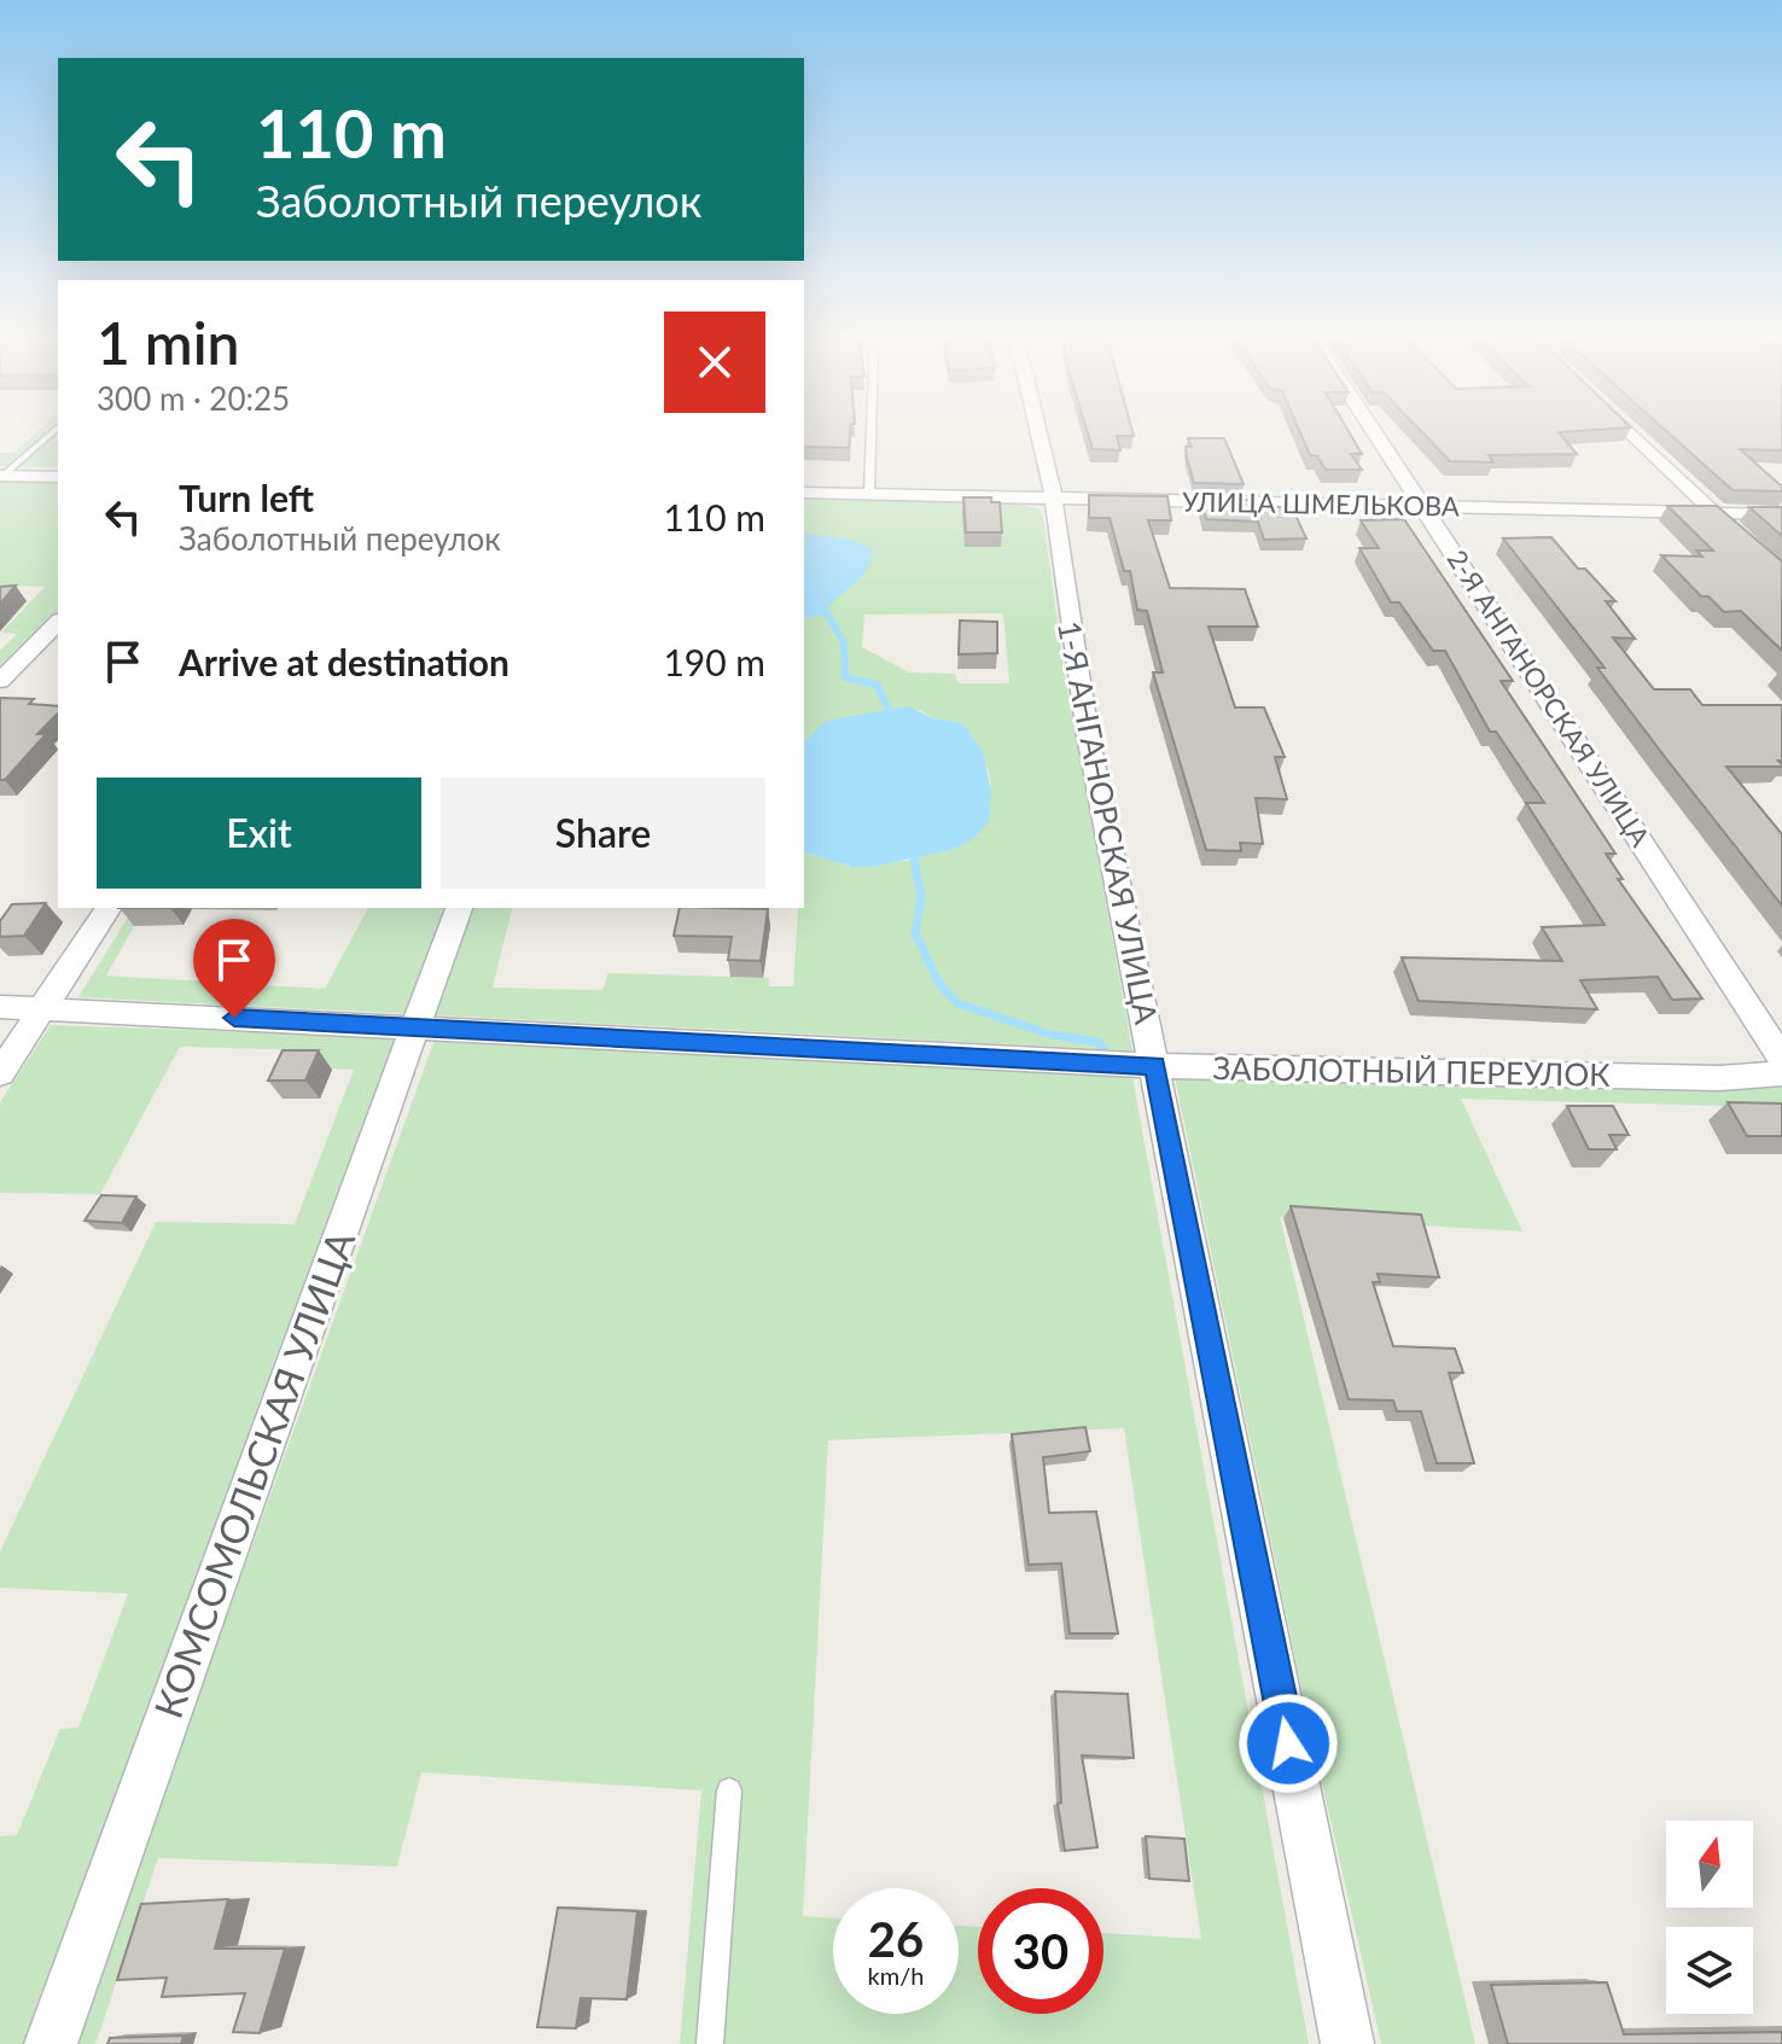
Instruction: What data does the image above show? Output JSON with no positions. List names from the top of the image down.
{
  "streets": {
    "street": [
      "УЛИЦА ШМЕЛЬКОВА",
      "2-Я АНГАНОРСКАЯ УЛИЦА",
      "1-Я АНГАНОРСКАЯ УЛИЦА",
      "ЗАБОЛОТНЫЙ ПЕРЕУЛОК",
      "КОМСОМОЛЬСКАЯ УЛИЦА"
    ]
  },
  "crossings": [
    ["УЛИЦА ШМЕЛЬКОВА", "2-Я АНГАНОРСКАЯ УЛИЦА"],
    ["УЛИЦА ШМЕЛЬКОВА", "1-Я АНГАНОРСКАЯ УЛИЦА"],
    ["1-Я АНГАНОРСКАЯ УЛИЦА", "ЗАБОЛОТНЫЙ ПЕРЕУЛОК"],
    ["ЗАБОЛОТНЫЙ ПЕРЕУЛОК", "КОМСОМОЛЬСКАЯ УЛИЦА"]
  ],
  "north": "top",
  "page": {
    "turn": ["110 m", "Заболотный переулок"],
    "heading": ["1 min", "300 m · 20:25"],
    "list": [
      {
        "name": "Turn left",
        "note": "Заболотный переулок",
        "value": "110 m"
      },
      {
        "name": "Arrive at destination",
        "value": "190 m"
      }
    ],
    "buttons": ["Exit", "Share"],
    "speed": "26 km/h",
    "limit": "30"
  }
}
